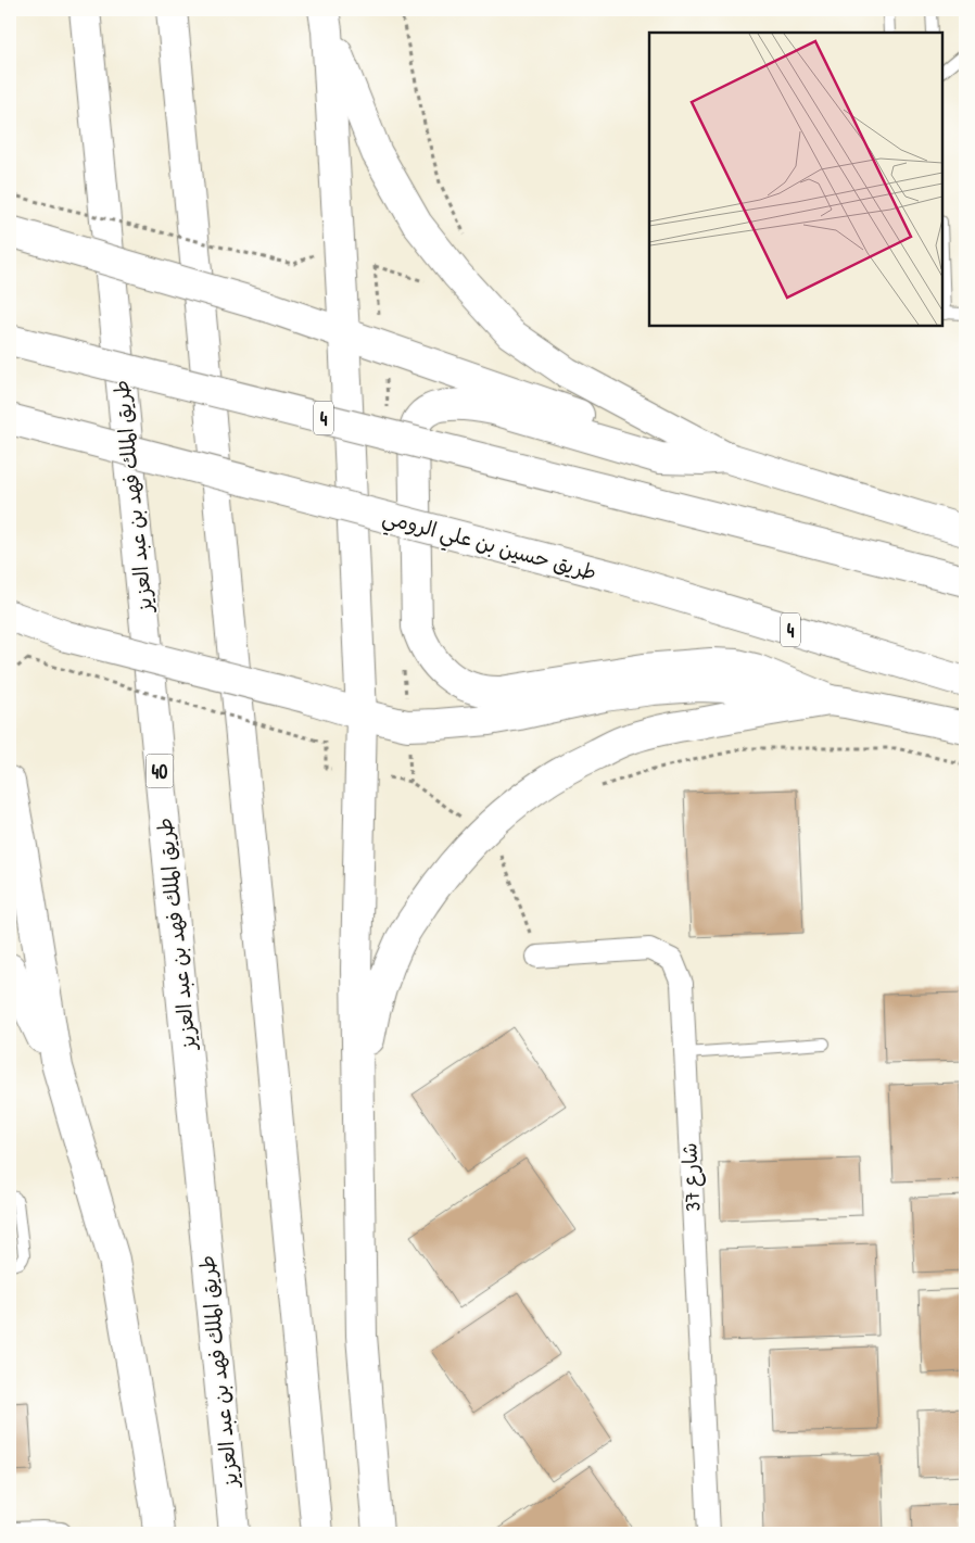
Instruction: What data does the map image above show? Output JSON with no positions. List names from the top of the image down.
{
  "streets": {
    "highway": [
      "4",
      "طريق الملك فهد بن عبد العزيز",
      "طريق حسين بن علي الرومي",
      "40"
    ],
    "street": ["شارع 37"]
  }
}
